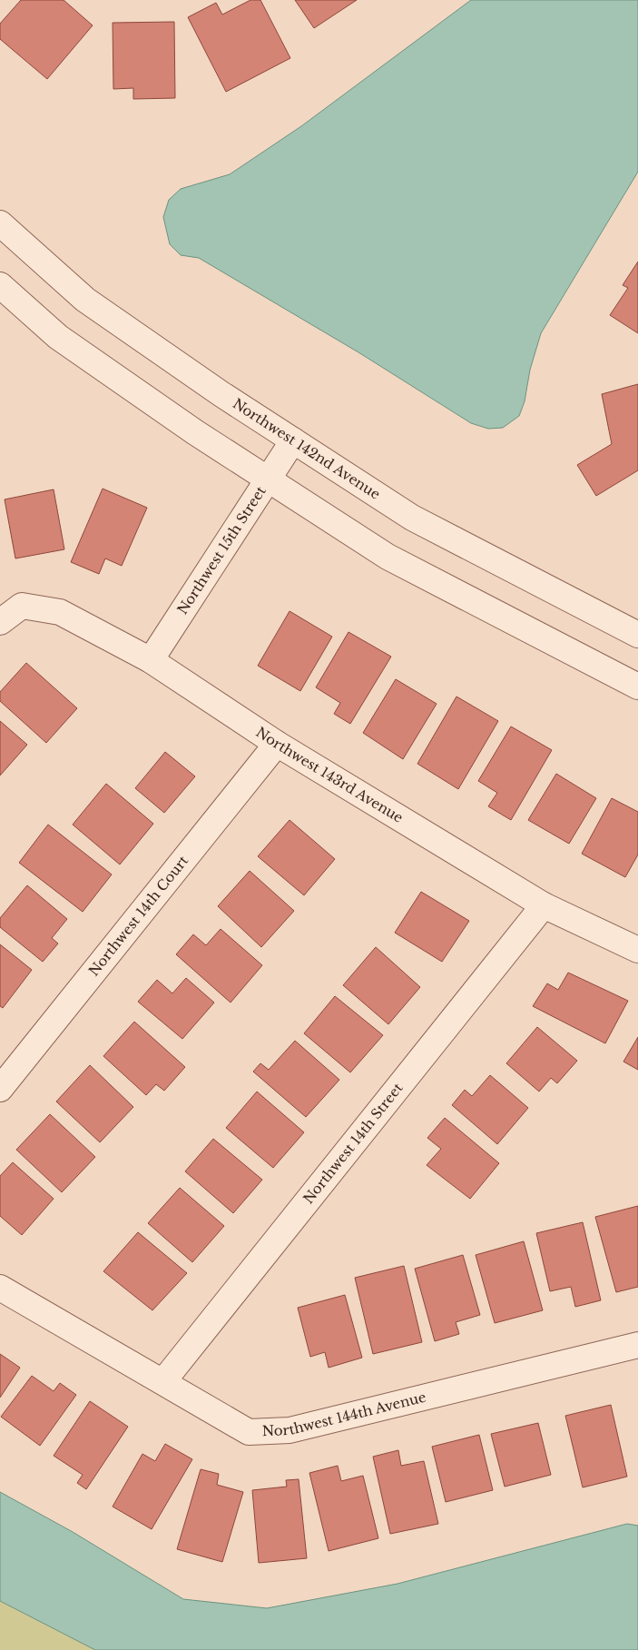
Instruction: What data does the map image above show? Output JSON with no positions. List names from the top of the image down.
{
  "streets": {
    "street": [
      "Northwest 142nd Avenue",
      "Northwest 15th Street",
      "Northwest 143rd Avenue",
      "Northwest 14th Court",
      "Northwest 14th Street",
      "Northwest 144th Avenue"
    ]
  },
  "crossings": [
    ["Northwest 142nd Avenue", "Northwest 15th Street"],
    ["Northwest 15th Street", "Northwest 143rd Avenue"],
    ["Northwest 143rd Avenue", "Northwest 14th Court"],
    ["Northwest 143rd Avenue", "Northwest 14th Street"],
    ["Northwest 14th Street", "Northwest 144th Avenue"]
  ]
}
